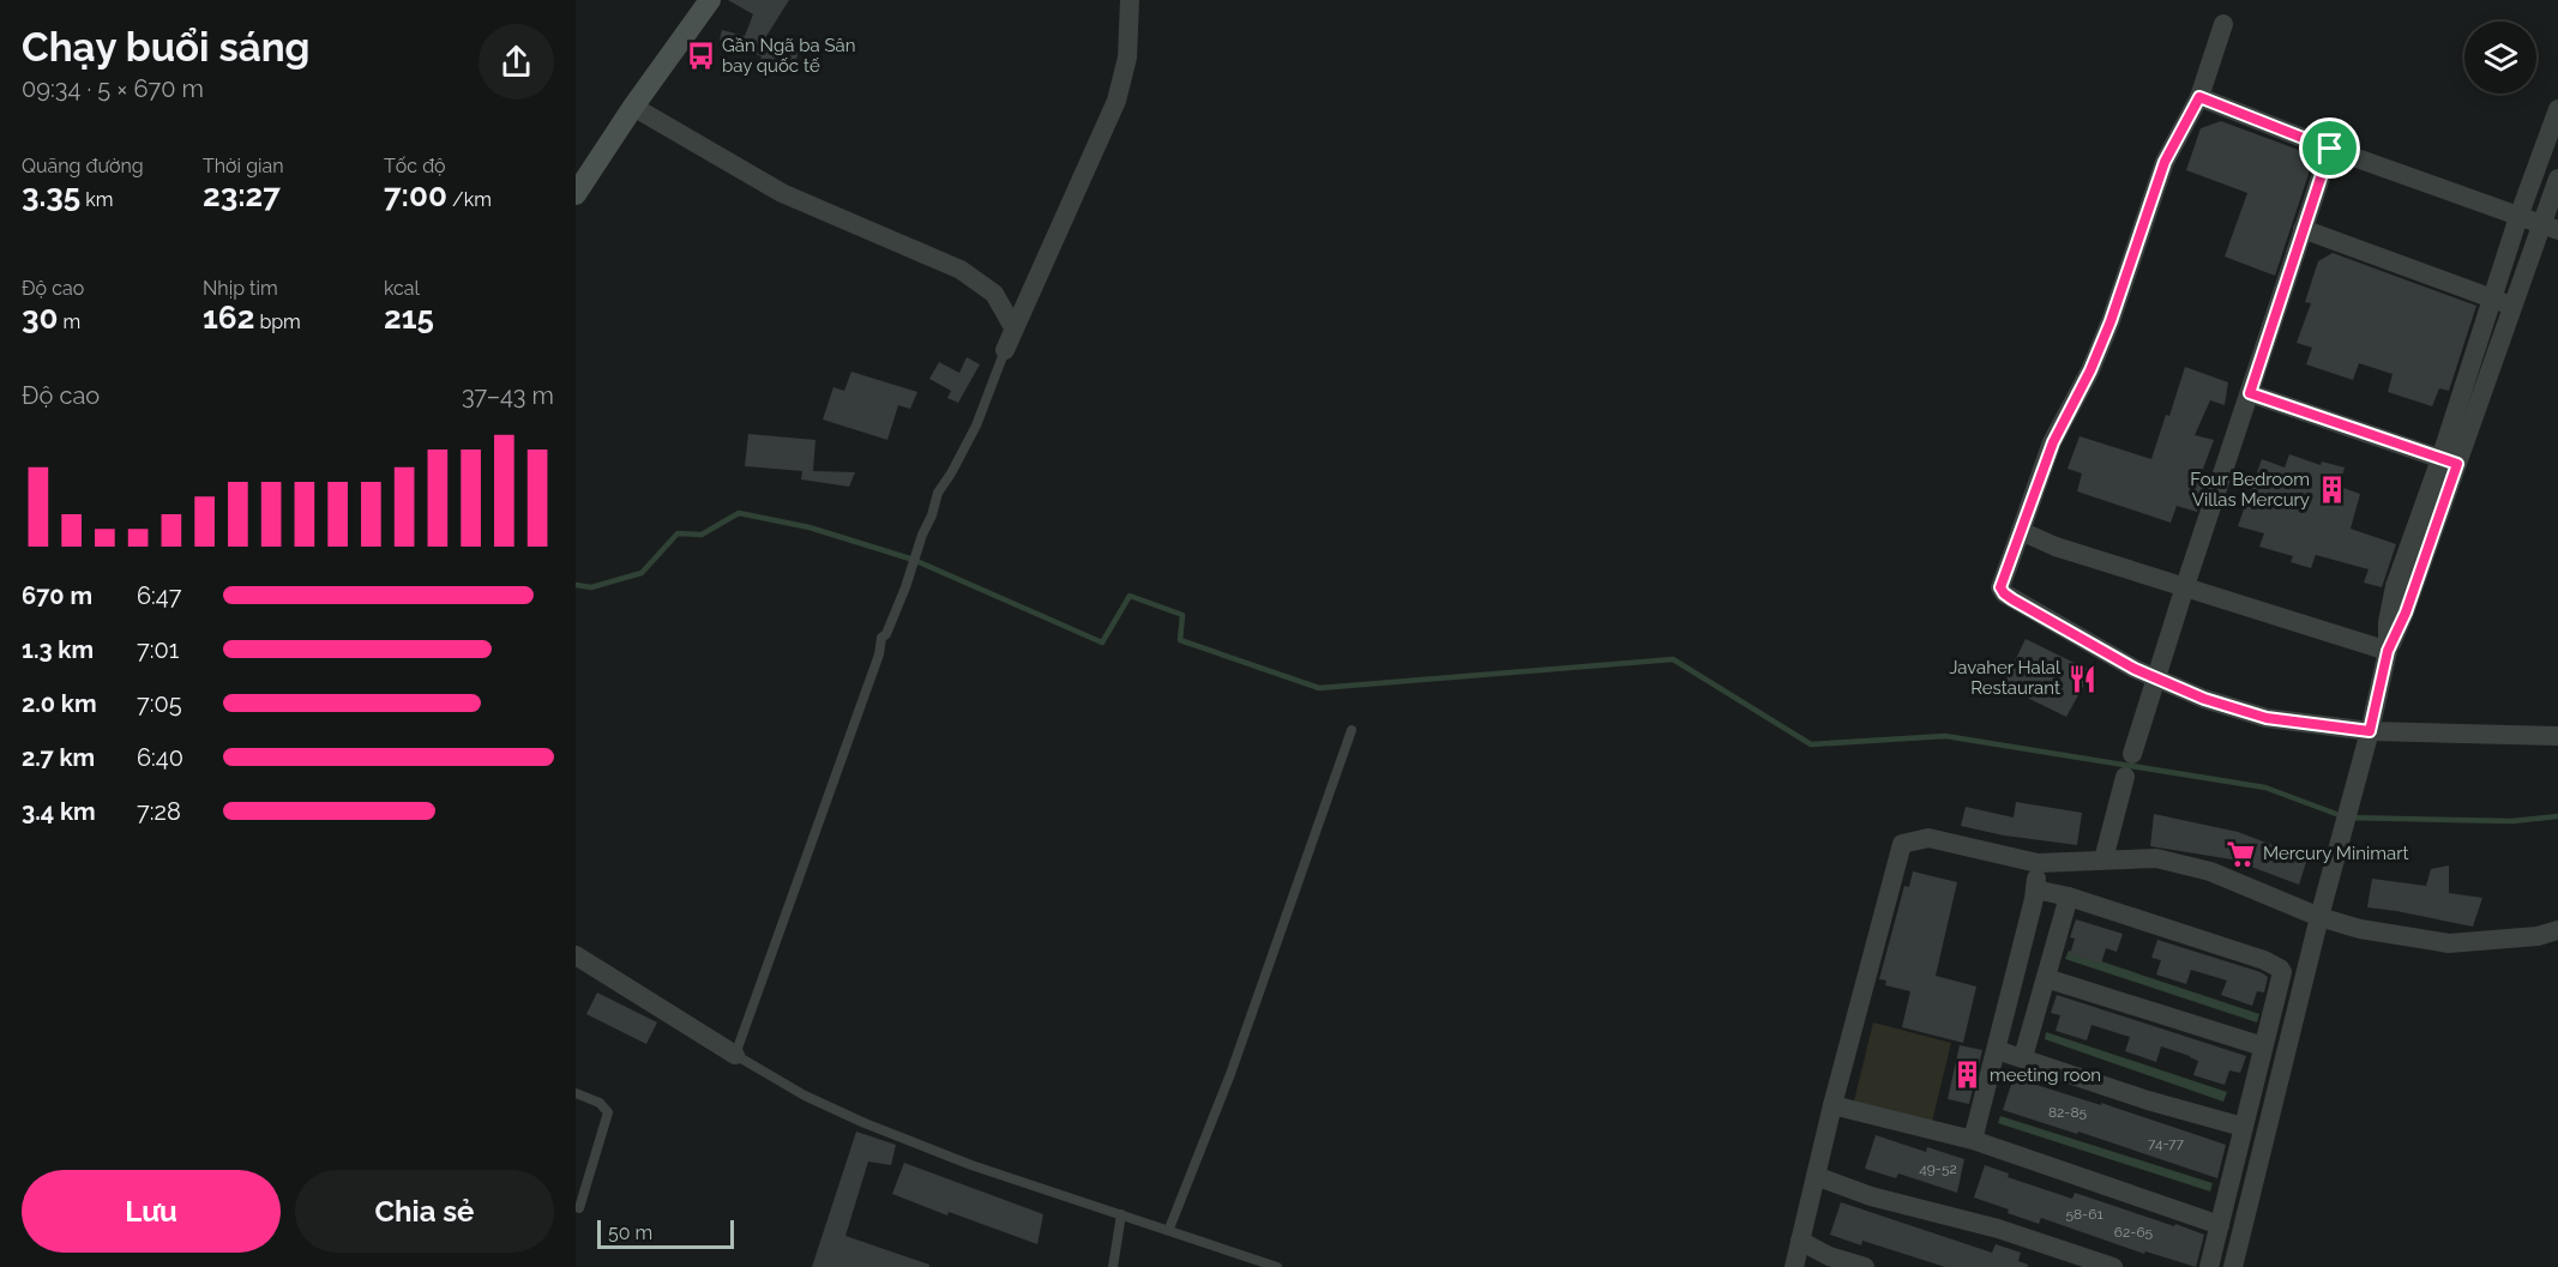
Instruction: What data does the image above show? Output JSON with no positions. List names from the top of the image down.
{
  "places": {
    "bus stop": ["Gần Ngã ba Sân bay quốc tế"],
    "building": ["Four Bedroom Villas Mercury", "meeting roon"],
    "restaurant": ["Javaher Halal Restaurant"],
    "supermarket": ["Mercury Minimart"]
  },
  "house_numbers": [
    "82-85",
    "74-77",
    "49-52",
    "58-61",
    "62-65"
  ],
  "scale_bar": "50 m",
  "page": {
    "heading": ["Chạy buổi sáng", "09:34 · 5 × 670 m"],
    "stats": [
      ["Quãng đường", "3.35 km"],
      ["Thời gian", "23:27"],
      ["Tốc độ", "7:00 /km"],
      ["Độ cao", "30 m"],
      ["Nhịp tim", "162 bpm"],
      ["kcal", "215"]
    ],
    "chart": ["Độ cao", "37–43 m"],
    "list": [
      {
        "name": "670 m",
        "note": "6:47"
      },
      {
        "name": "1.3 km",
        "note": "7:01"
      },
      {
        "name": "2.0 km",
        "note": "7:05"
      },
      {
        "name": "2.7 km",
        "note": "6:40"
      },
      {
        "name": "3.4 km",
        "note": "7:28"
      }
    ],
    "buttons": ["Lưu", "Chia sẻ"],
    "scale": "50 m"
  }
}
